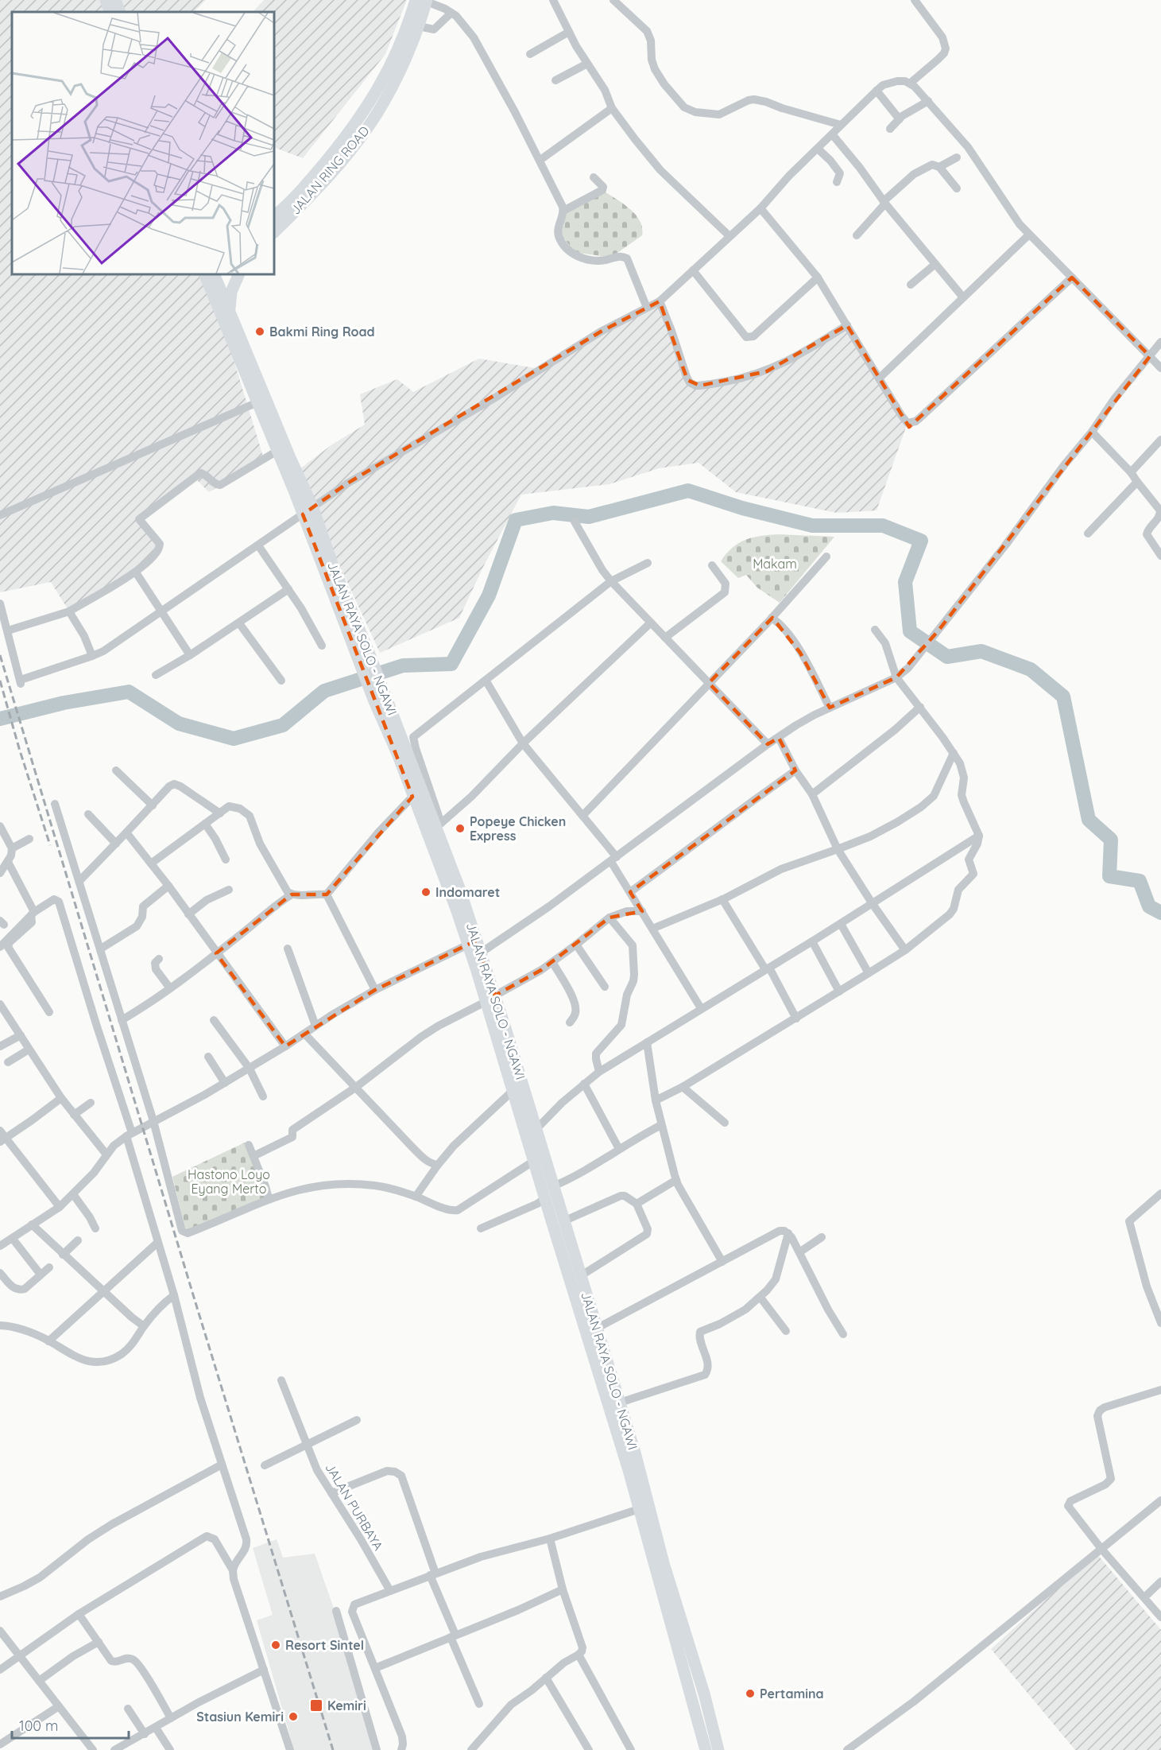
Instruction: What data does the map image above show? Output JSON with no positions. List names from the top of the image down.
{
  "streets": {
    "highway": ["JALAN RING ROAD", "JALAN RAYA SOLO - NGAWI"],
    "street": ["JALAN PURBAYA"]
  },
  "parks": ["Makam", "Hastono Loyo Eyang Merto"],
  "places": {
    "other": [
      "Bakmi Ring Road",
      "Popeye Chicken Express",
      "Indomaret",
      "Resort Sintel",
      "Pertamina",
      "Stasiun Kemiri"
    ],
    "transit": ["Kemiri"]
  },
  "scale_bar": "100 m"
}
